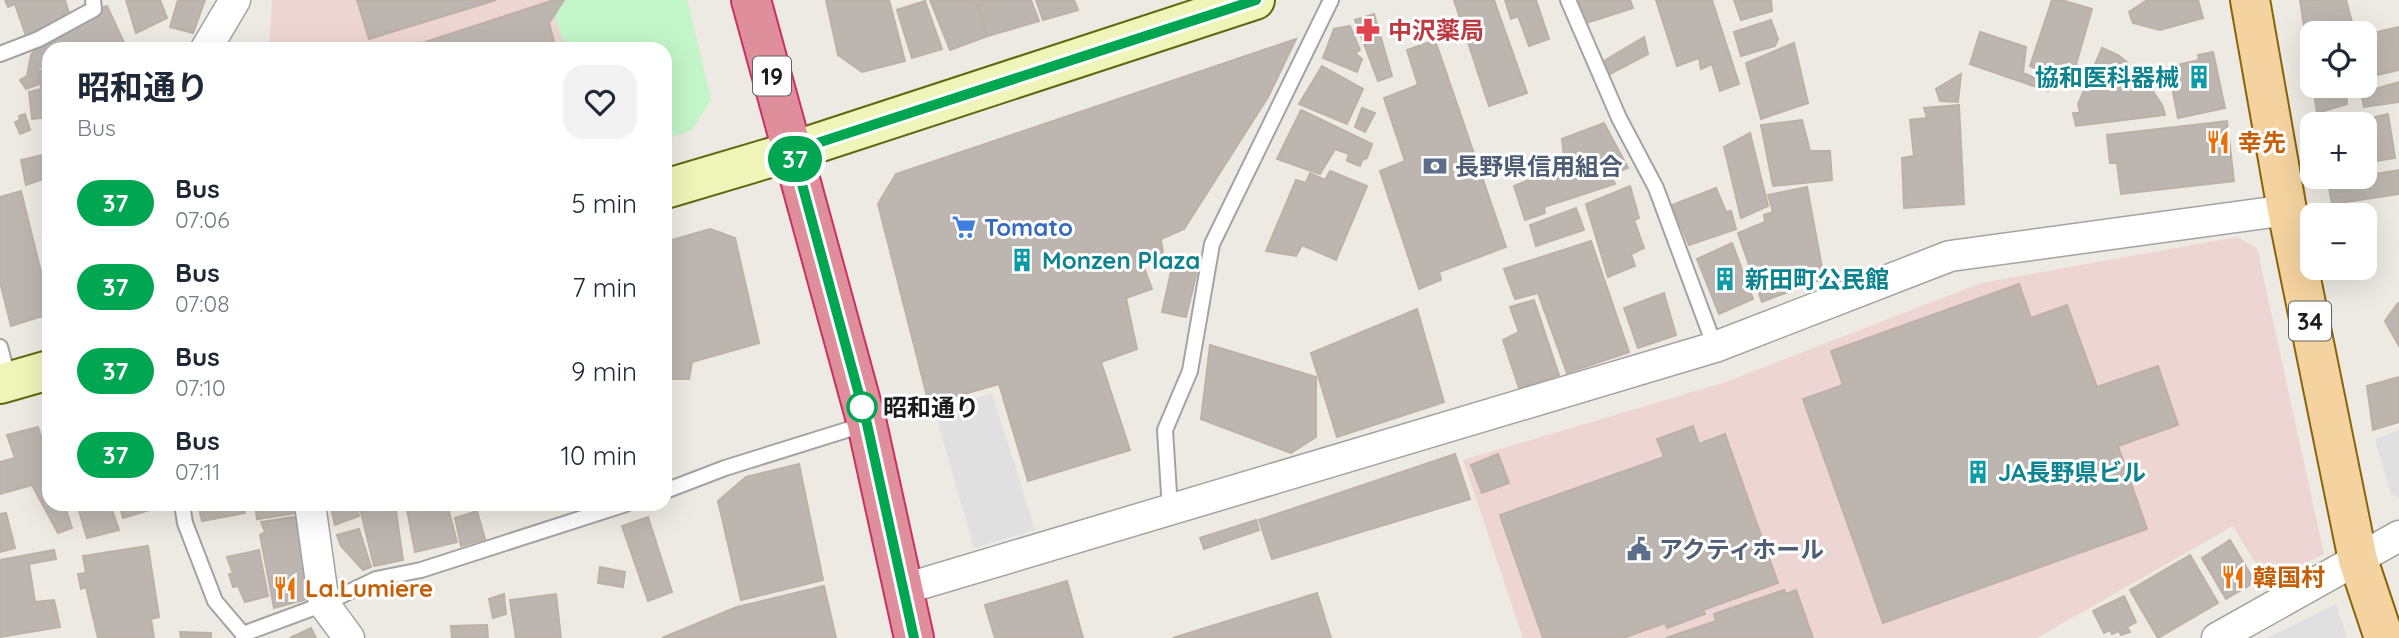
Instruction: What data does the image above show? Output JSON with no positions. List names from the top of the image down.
{
  "streets": {
    "highway": ["19"],
    "main road": ["34"]
  },
  "places": {
    "pharmacy": ["中沢薬局"],
    "building": [
      "協和医科器械",
      "Monzen Plaza",
      "新田町公民館",
      "JA長野県ビル"
    ],
    "restaurant": ["幸先", "韓国村", "La.Lumiere"],
    "bank": ["長野県信用組合"],
    "supermarket": ["Tomato"],
    "other": ["昭和通り"],
    "public building": ["アクティホール"]
  },
  "lines": ["bus line 37"],
  "page": {
    "on_map": "37",
    "map_buttons": ["+", "−"],
    "heading": ["昭和通り", "Bus"],
    "list": [
      {
        "mark": "37",
        "name": "Bus",
        "note": "07:06",
        "value": "5 min"
      },
      {
        "mark": "37",
        "name": "Bus",
        "note": "07:08",
        "value": "7 min"
      },
      {
        "mark": "37",
        "name": "Bus",
        "note": "07:10",
        "value": "9 min"
      },
      {
        "mark": "37",
        "name": "Bus",
        "note": "07:11",
        "value": "10 min"
      }
    ]
  }
}
